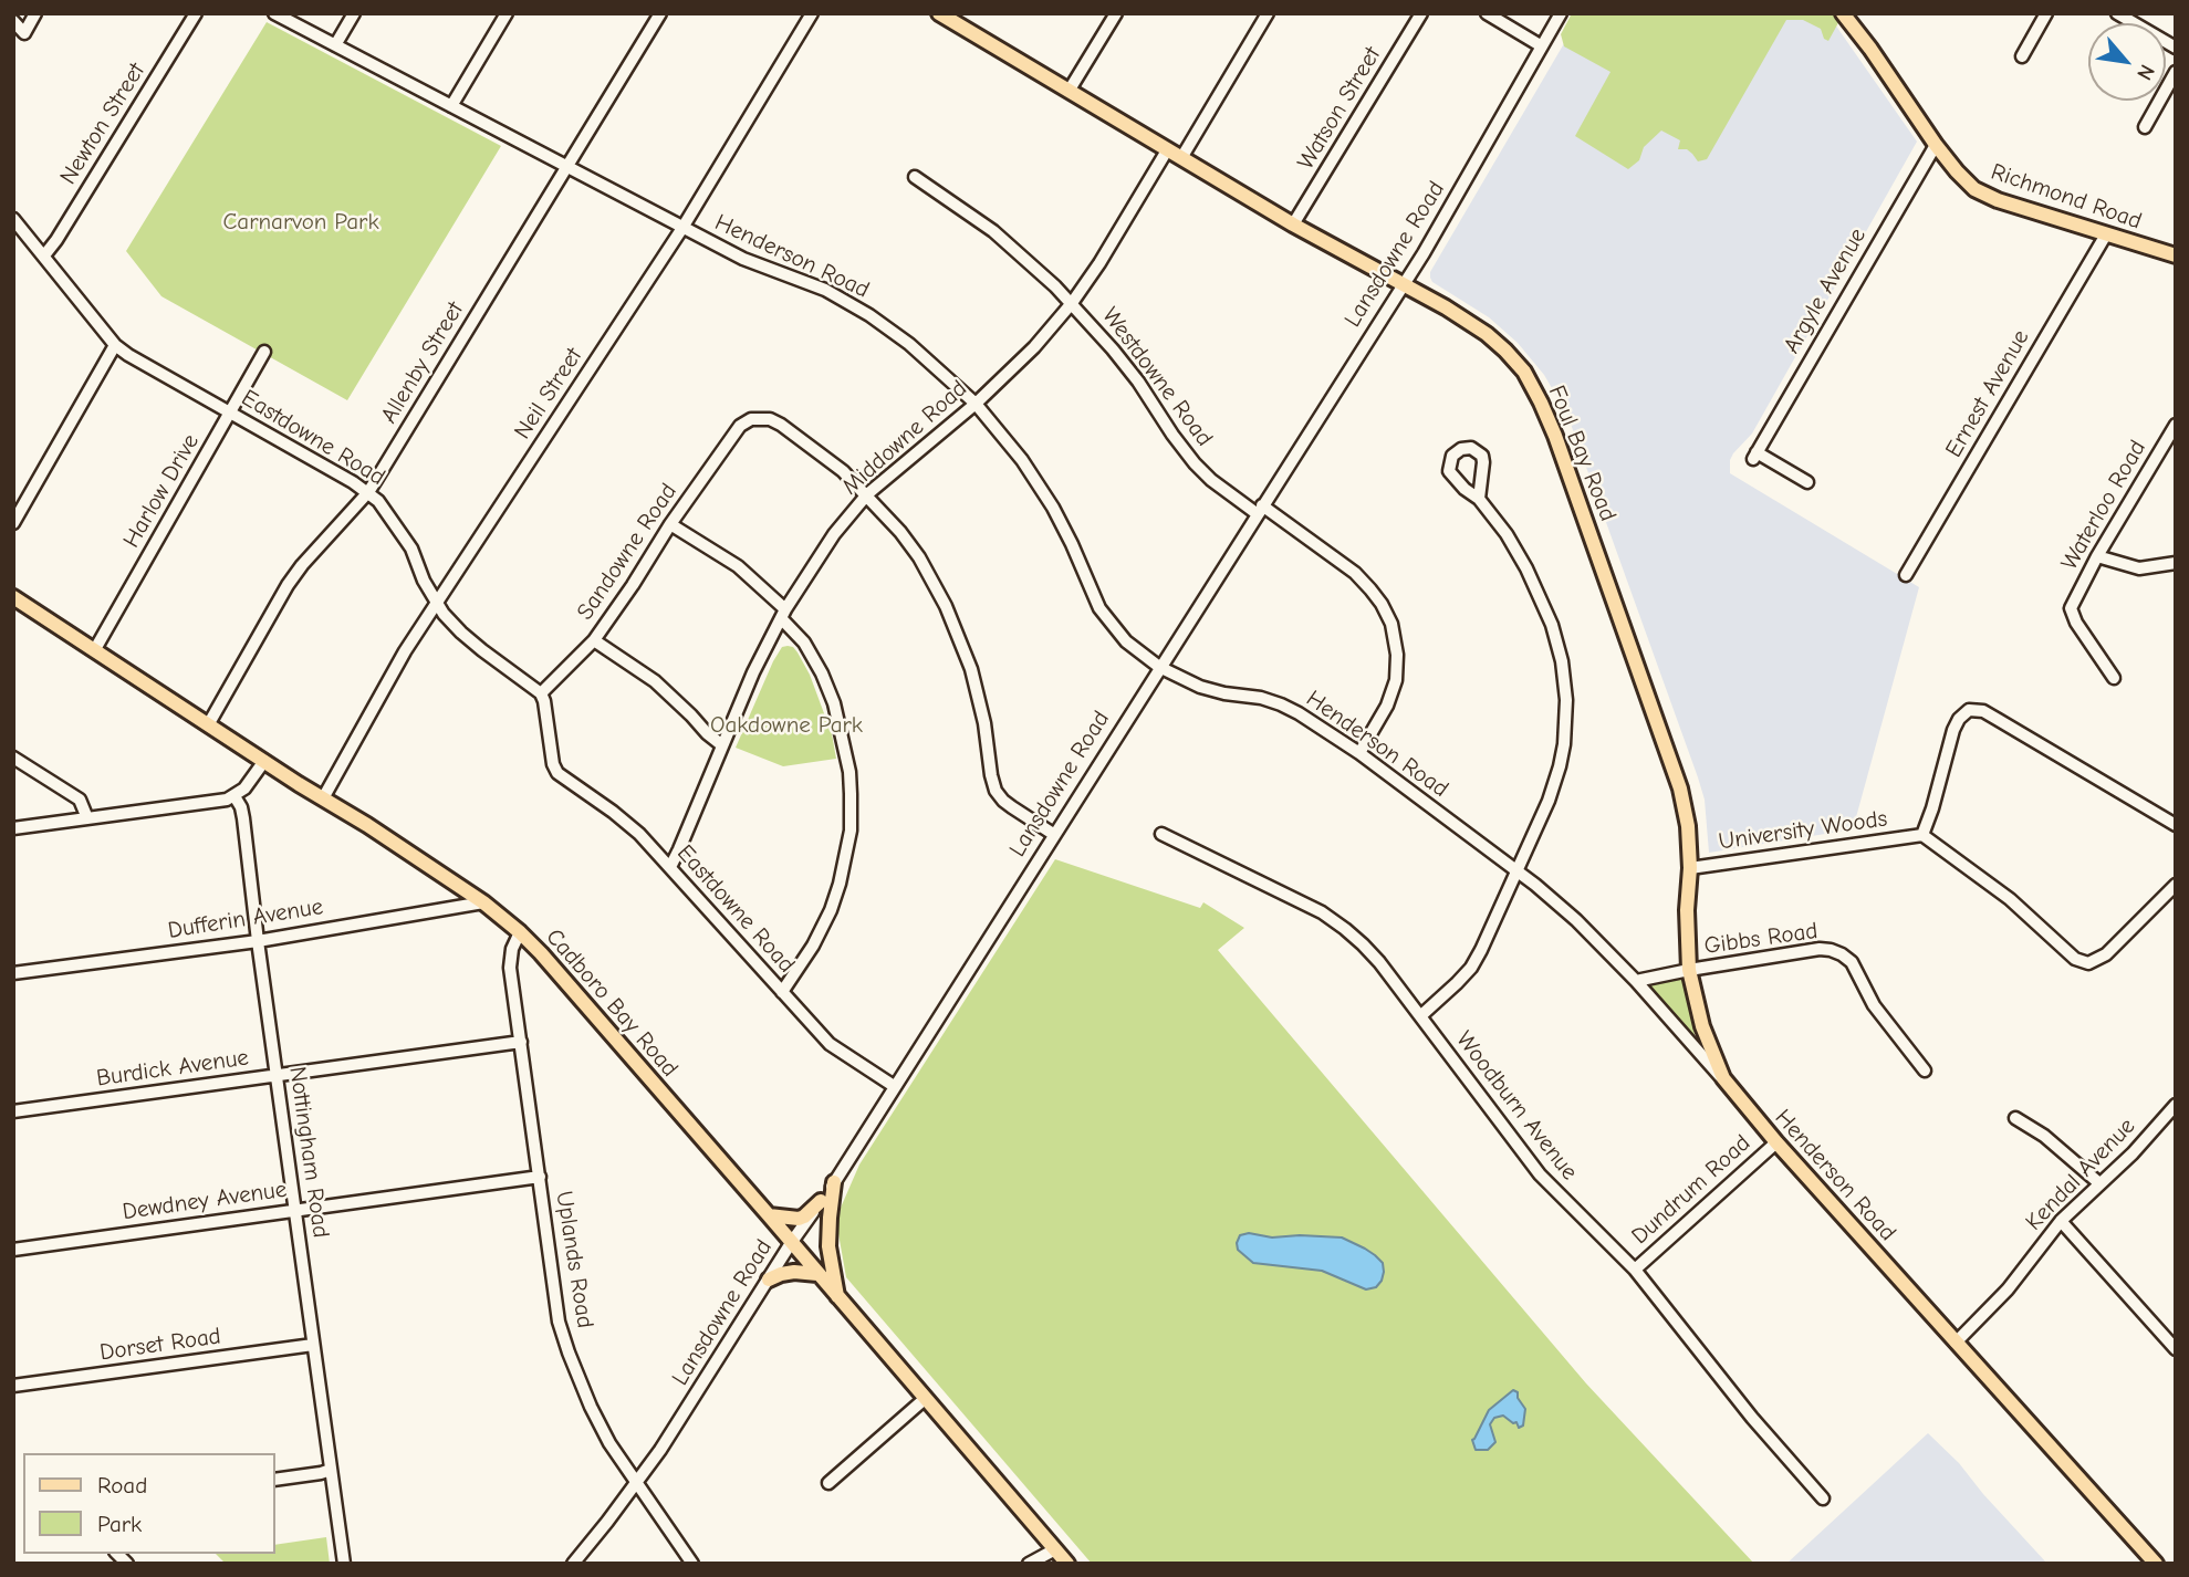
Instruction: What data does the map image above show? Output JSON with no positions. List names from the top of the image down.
{
  "streets": {
    "main road": [
      "Richmond Road",
      "Henderson Road",
      "Foul Bay Road",
      "Cadboro Bay Road"
    ],
    "street": [
      "Watson Street",
      "Newton Street",
      "Lansdowne Road",
      "Argyle Avenue",
      "Allenby Street",
      "Westdowne Road",
      "Neil Street",
      "Ernest Avenue",
      "Eastdowne Road",
      "Middowne Road",
      "Harlow Drive",
      "Waterloo Road",
      "Sandowne Road",
      "University Woods",
      "Dufferin Avenue",
      "Gibbs Road",
      "Burdick Avenue",
      "Woodburn Avenue",
      "Nottingham Road",
      "Kendal Avenue",
      "Dundrum Road",
      "Dewdney Avenue",
      "Uplands Road",
      "Dorset Road"
    ]
  },
  "crossings": [
    ["Watson Street", "Foul Bay Road"],
    ["Newton Street", "Eastdowne Road"],
    ["Richmond Road", "Argyle Avenue"],
    ["Richmond Road", "Ernest Avenue"],
    ["Lansdowne Road", "Henderson Road"],
    ["Lansdowne Road", "Westdowne Road"],
    ["Lansdowne Road", "Eastdowne Road"],
    ["Lansdowne Road", "Foul Bay Road"],
    ["Lansdowne Road", "Cadboro Bay Road"],
    ["Lansdowne Road", "Uplands Road"],
    ["Henderson Road", "Allenby Street"],
    ["Henderson Road", "Westdowne Road"],
    ["Henderson Road", "Neil Street"],
    ["Henderson Road", "Middowne Road"],
    ["Henderson Road", "Foul Bay Road"],
    ["Henderson Road", "Gibbs Road"],
    ["Henderson Road", "Kendal Avenue"],
    ["Henderson Road", "Dundrum Road"],
    ["Allenby Street", "Eastdowne Road"],
    ["Allenby Street", "Cadboro Bay Road"],
    ["Westdowne Road", "Middowne Road"],
    ["Neil Street", "Eastdowne Road"],
    ["Neil Street", "Cadboro Bay Road"],
    ["Eastdowne Road", "Middowne Road"],
    ["Eastdowne Road", "Harlow Drive"],
    ["Eastdowne Road", "Sandowne Road"],
    ["Middowne Road", "Foul Bay Road"],
    ["Middowne Road", "Sandowne Road"],
    ["Foul Bay Road", "University Woods"],
    ["Foul Bay Road", "Gibbs Road"],
    ["Harlow Drive", "Cadboro Bay Road"],
    ["Dufferin Avenue", "Cadboro Bay Road"],
    ["Dufferin Avenue", "Nottingham Road"],
    ["Cadboro Bay Road", "Uplands Road"],
    ["Burdick Avenue", "Nottingham Road"],
    ["Burdick Avenue", "Uplands Road"],
    ["Woodburn Avenue", "Dundrum Road"],
    ["Nottingham Road", "Dewdney Avenue"],
    ["Nottingham Road", "Dorset Road"],
    ["Dewdney Avenue", "Uplands Road"]
  ],
  "parks": ["Carnarvon Park", "Oakdowne Park"],
  "legend": ["Road", "Park"],
  "north": "bottom right"
}
